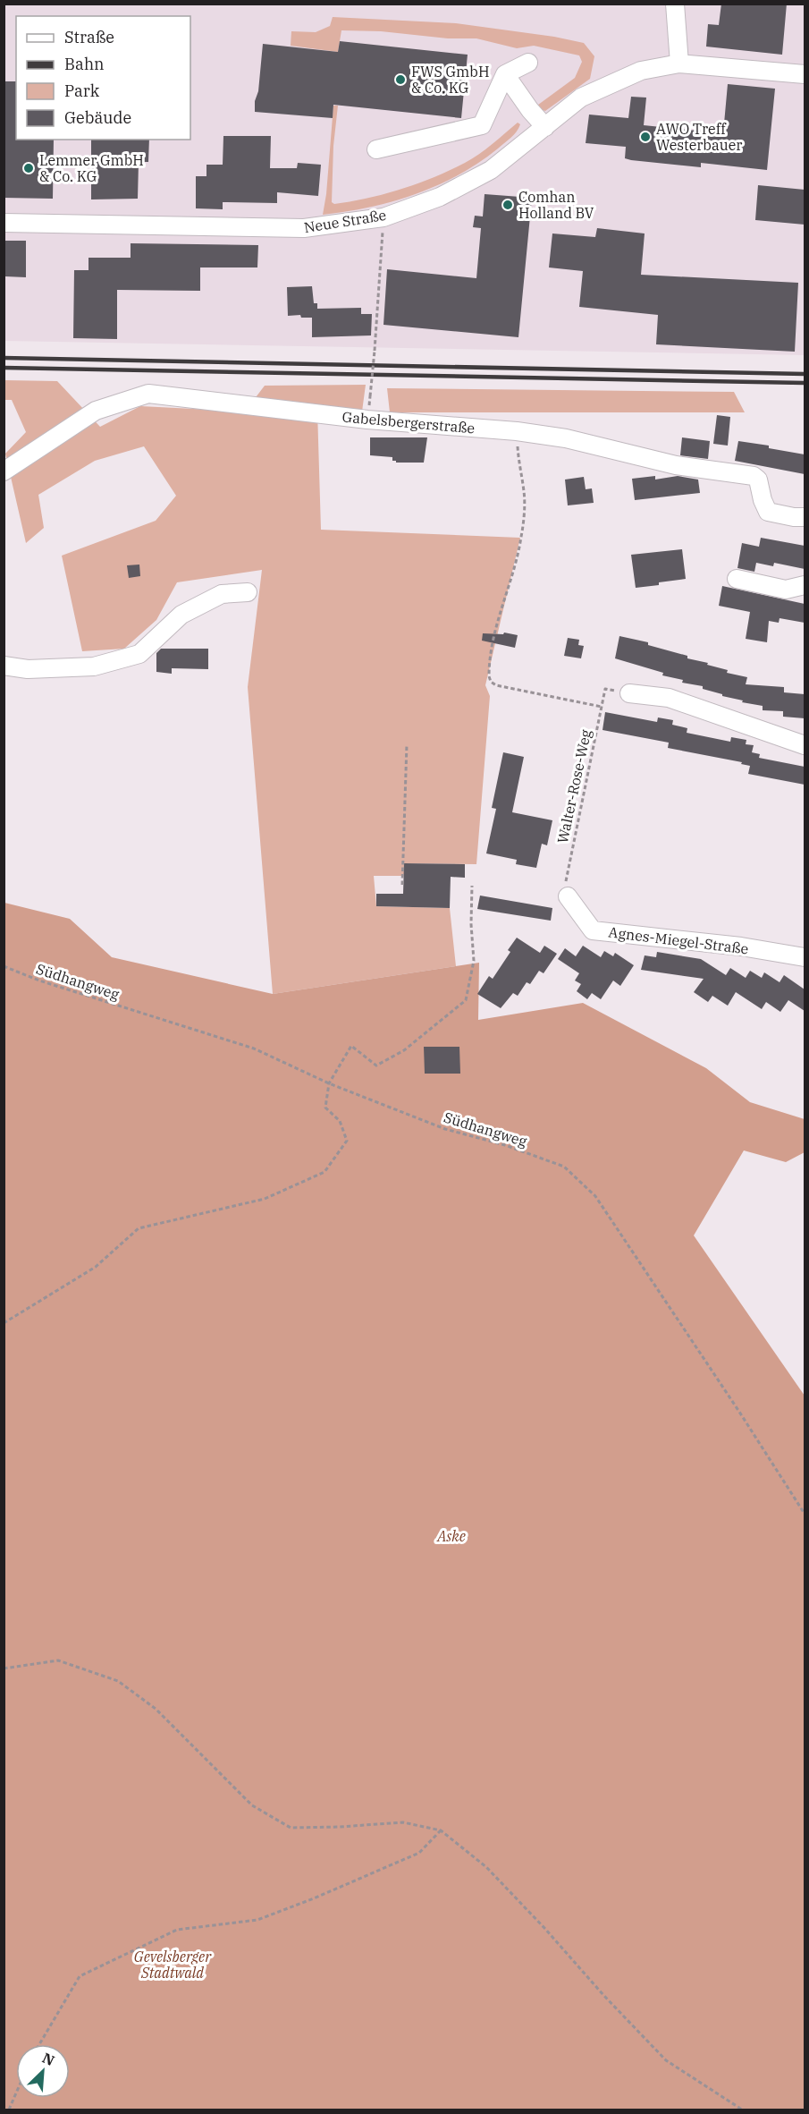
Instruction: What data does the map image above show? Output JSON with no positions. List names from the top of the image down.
{
  "streets": {
    "street": ["Neue Straße", "Gabelsbergerstraße", "Agnes-Miegel-Straße"],
    "path": ["Walter-Rose-Weg", "Südhangweg"]
  },
  "crossings": [
    ["Walter-Rose-Weg", "Agnes-Miegel-Straße"]
  ],
  "parks": ["Aske", "Gevelsberger Stadtwald"],
  "places": [
    "FWS GmbH & Co. KG",
    "AWO Treff Westerbauer",
    "Lemmer GmbH & Co. KG",
    "Comhan Holland BV"
  ],
  "legend": [
    "Straße",
    "Bahn",
    "Park",
    "Gebäude"
  ],
  "north": "top right"
}
